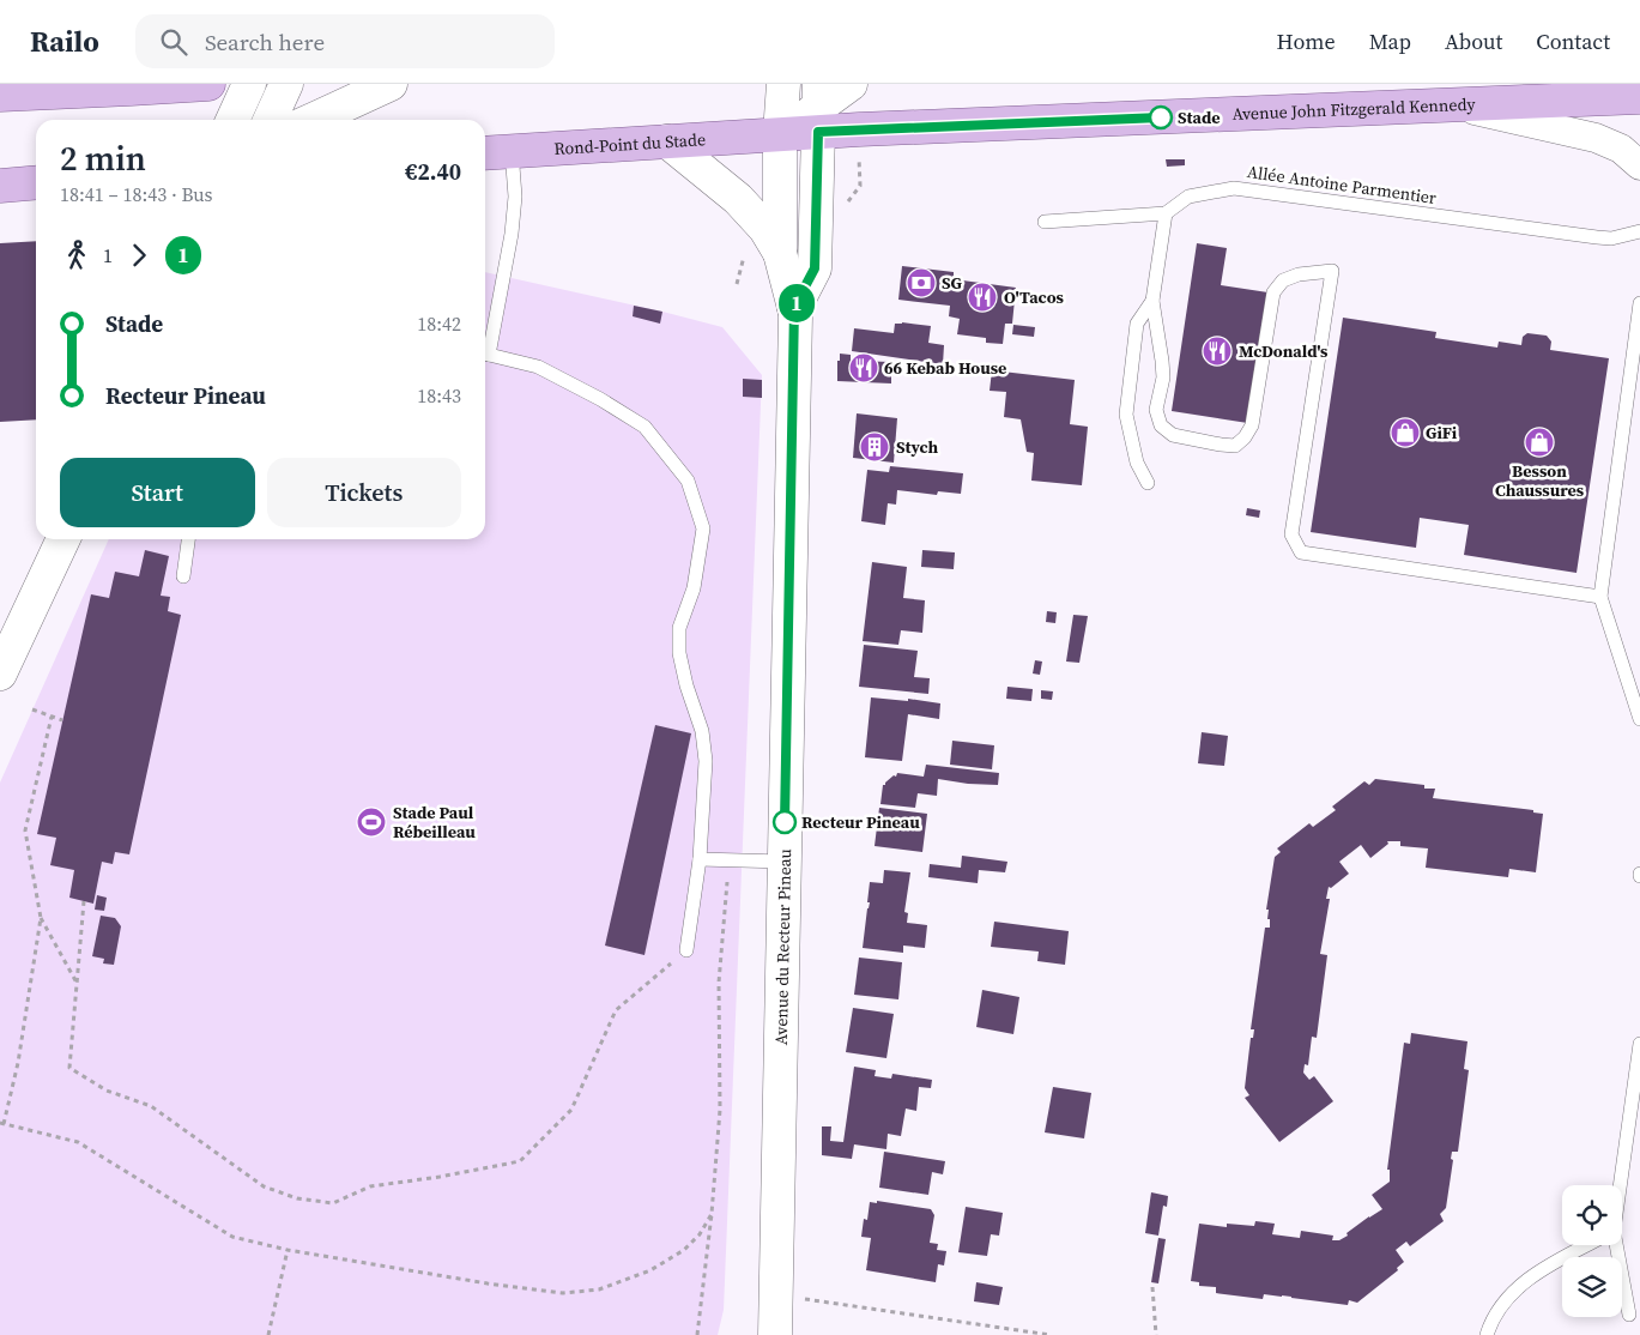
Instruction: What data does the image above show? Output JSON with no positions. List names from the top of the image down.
{
  "streets": {
    "main road": ["Avenue John Fitzgerald Kennedy", "Rond-Point du Stade", "Avenue du Recteur Pineau"],
    "lane": ["Allée Antoine Parmentier"]
  },
  "crossings": [
    ["Avenue John Fitzgerald Kennedy", "Rond-Point du Stade"],
    ["Avenue John Fitzgerald Kennedy", "Avenue du Recteur Pineau"],
    ["Rond-Point du Stade", "Avenue du Recteur Pineau"]
  ],
  "places": {
    "other": ["Stade", "Recteur Pineau"],
    "bank": ["SG"],
    "restaurant": ["O'Tacos", "McDonald's", "66 Kebab House"],
    "shop": ["GiFi", "Besson Chaussures"],
    "building": ["Stych"],
    "sports": ["Stade Paul Rébeilleau"]
  },
  "lines": ["bus line 1"],
  "page": {
    "header": "Railo",
    "search": "Search here",
    "nav": [
      "Home",
      "Map",
      "About",
      "Contact"
    ],
    "on_map": "1",
    "heading": ["2 min", "18:41 – 18:43 · Bus", "€2.40"],
    "legs": ["1", "1"],
    "list": [
      {
        "name": "Stade",
        "value": "18:42"
      },
      {
        "name": "Recteur Pineau",
        "value": "18:43"
      }
    ],
    "buttons": ["Start", "Tickets"]
  }
}
